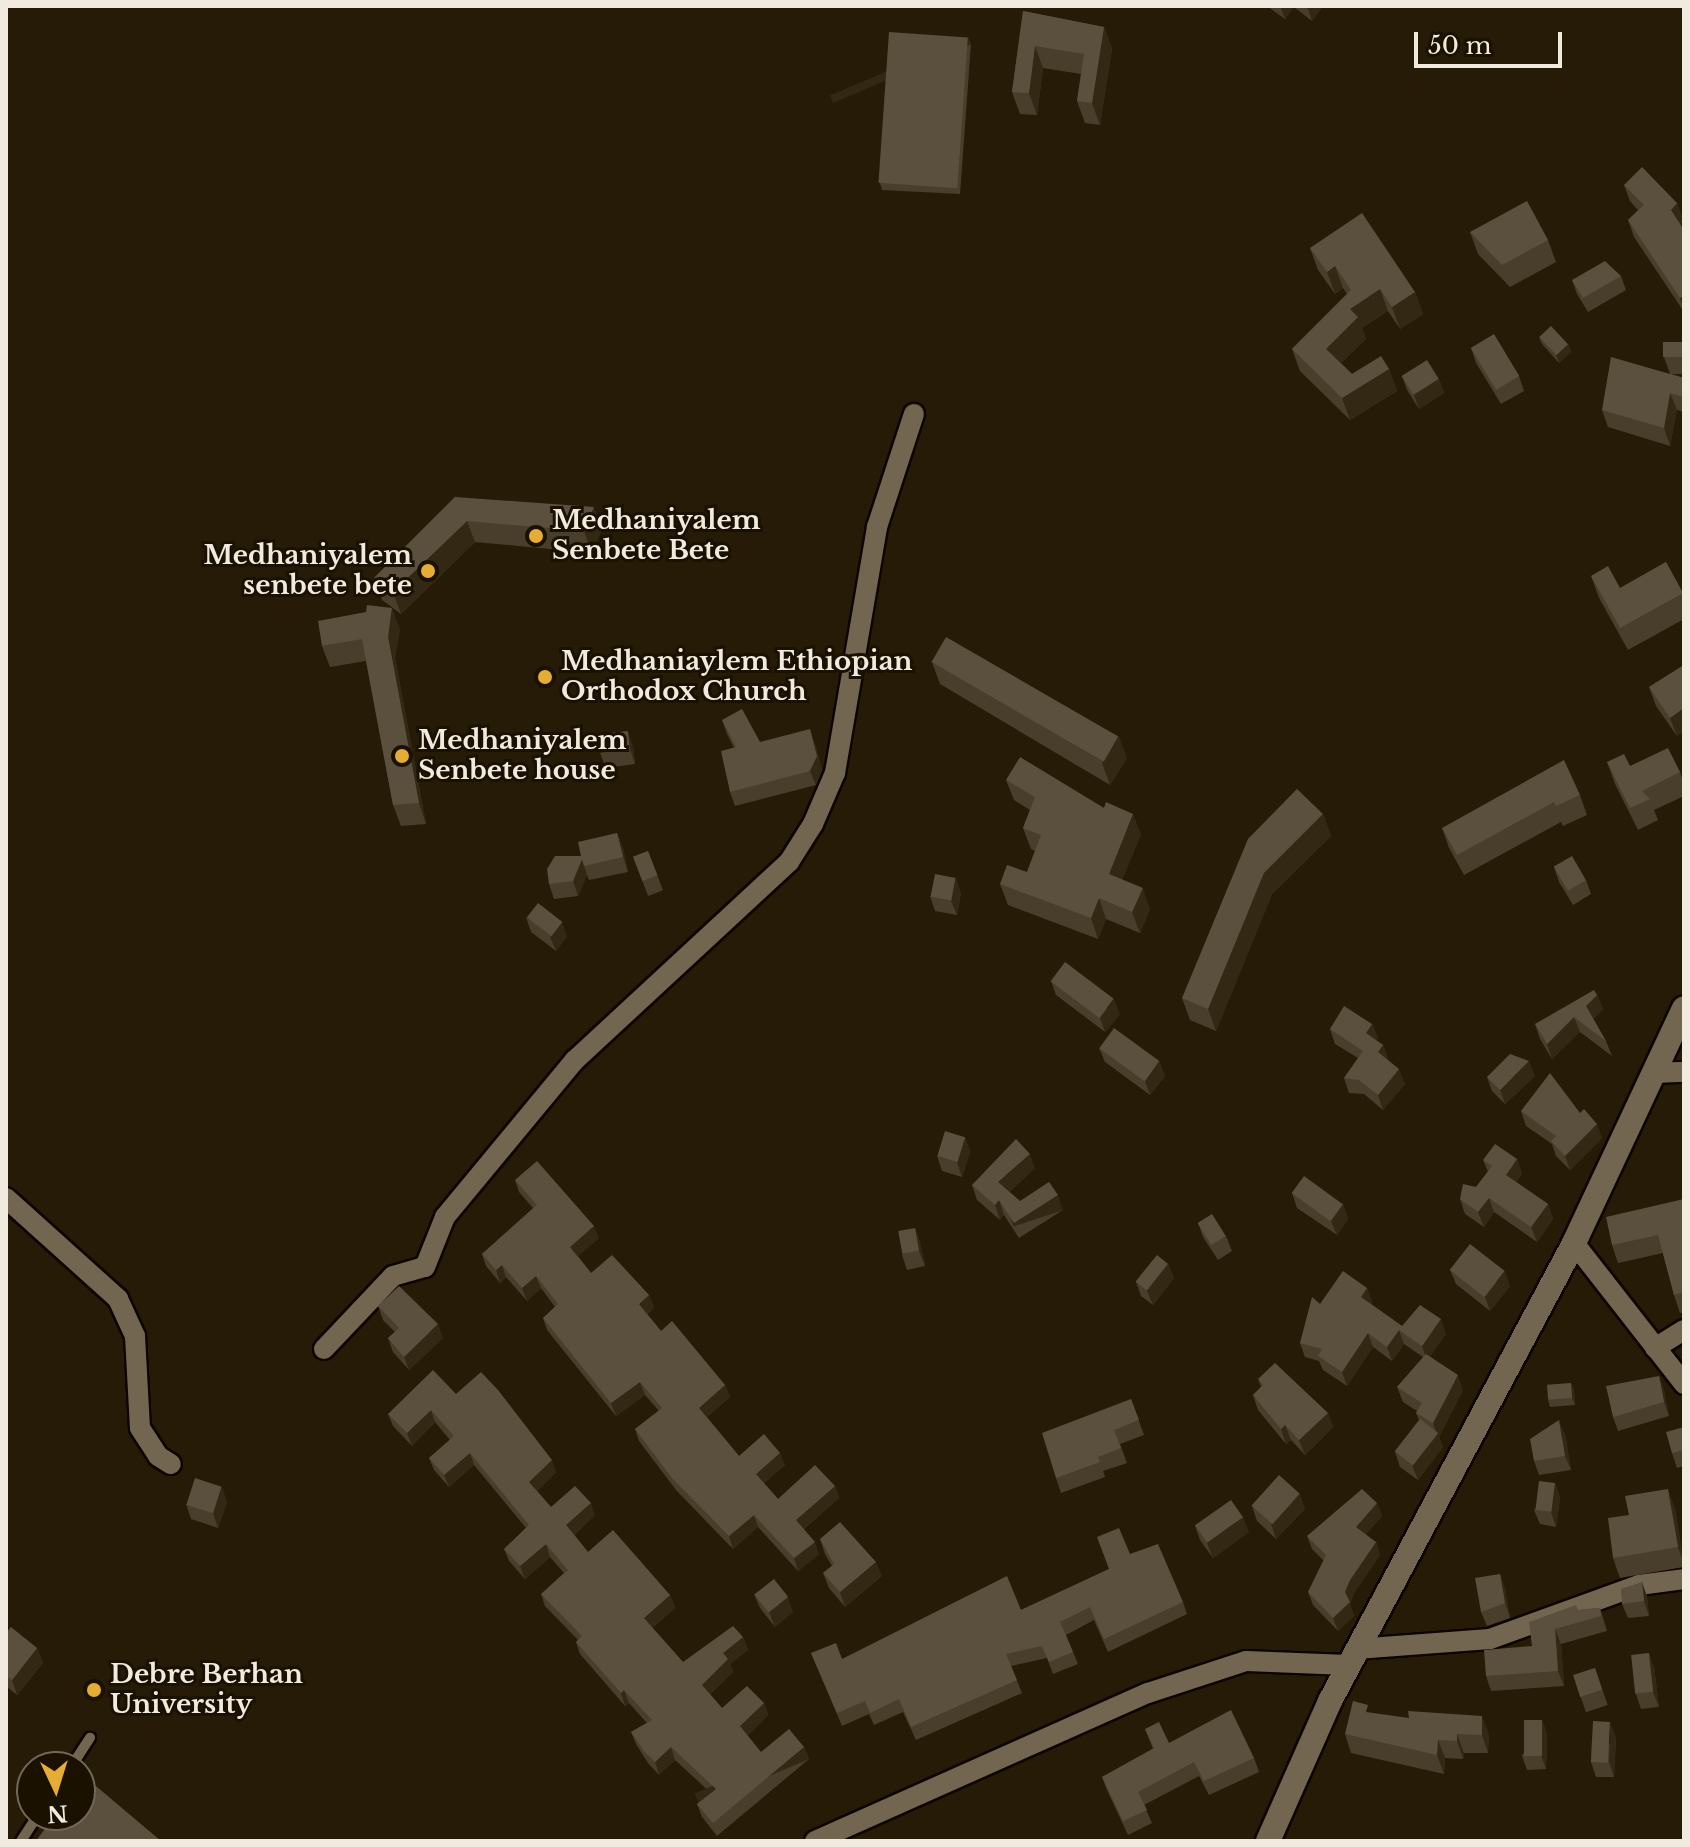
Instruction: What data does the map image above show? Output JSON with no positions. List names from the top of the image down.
{
  "places": [
    "Medhaniyalem Senbete Bete",
    "Medhaniyalem senbete bete",
    "Medhaniaylem Ethiopian Orthodox Church",
    "Medhaniyalem Senbete house",
    "Debre Berhan University"
  ],
  "scale_bar": "50 m",
  "north": "bottom"
}
